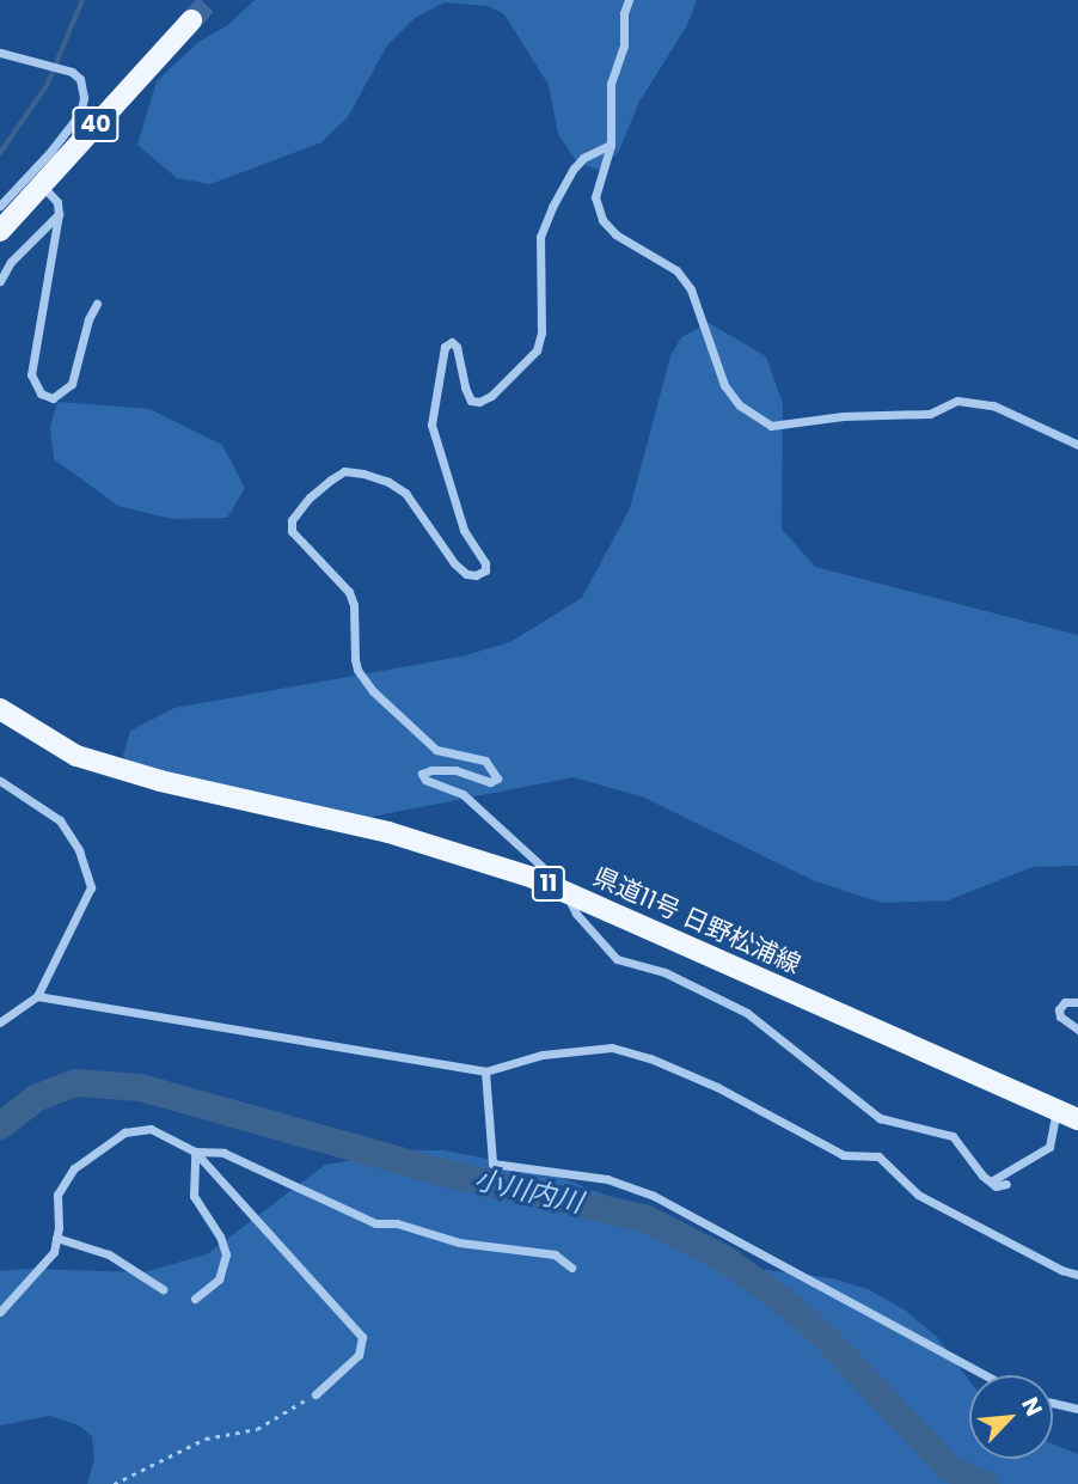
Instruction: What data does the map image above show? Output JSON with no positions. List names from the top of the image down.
{
  "streets": {
    "main road": ["40", "11", "県道11号 日野松浦線"]
  },
  "water": ["小川内川"],
  "north": "top right"
}
